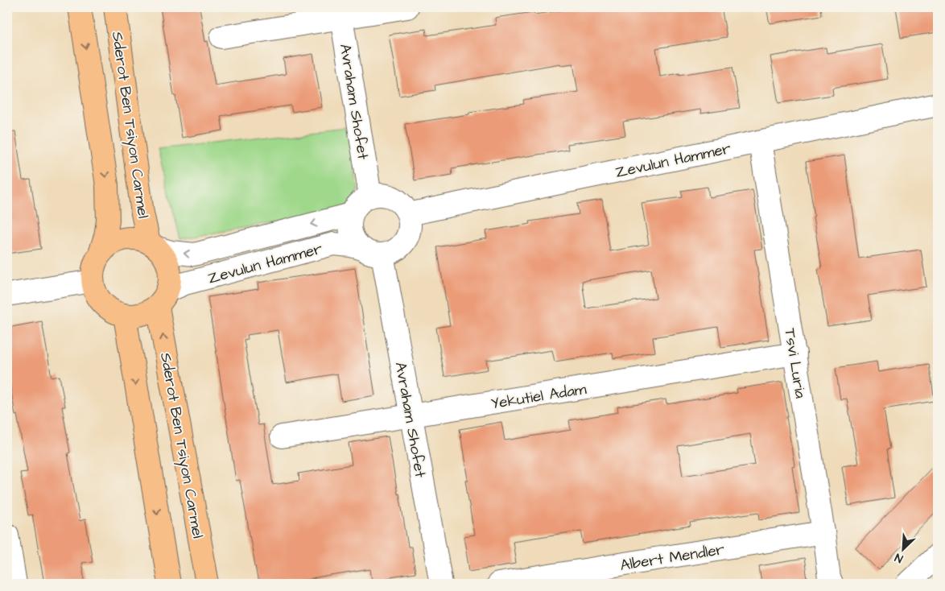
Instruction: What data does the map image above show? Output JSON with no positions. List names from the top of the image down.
{
  "streets": {
    "main road": ["Sderot Ben Tsiyon Carmel"],
    "street": [
      "Avraham Shofet",
      "Zevulun Hammer",
      "Tsvi Luria",
      "Yekutiel Adam",
      "Albert Mendler"
    ]
  },
  "crossings": [
    ["Avraham Shofet", "Zevulun Hammer"],
    ["Avraham Shofet", "Yekutiel Adam"],
    ["Sderot Ben Tsiyon Carmel", "Zevulun Hammer"],
    ["Zevulun Hammer", "Tsvi Luria"],
    ["Tsvi Luria", "Yekutiel Adam"],
    ["Tsvi Luria", "Albert Mendler"]
  ],
  "north": "bottom left"
}
